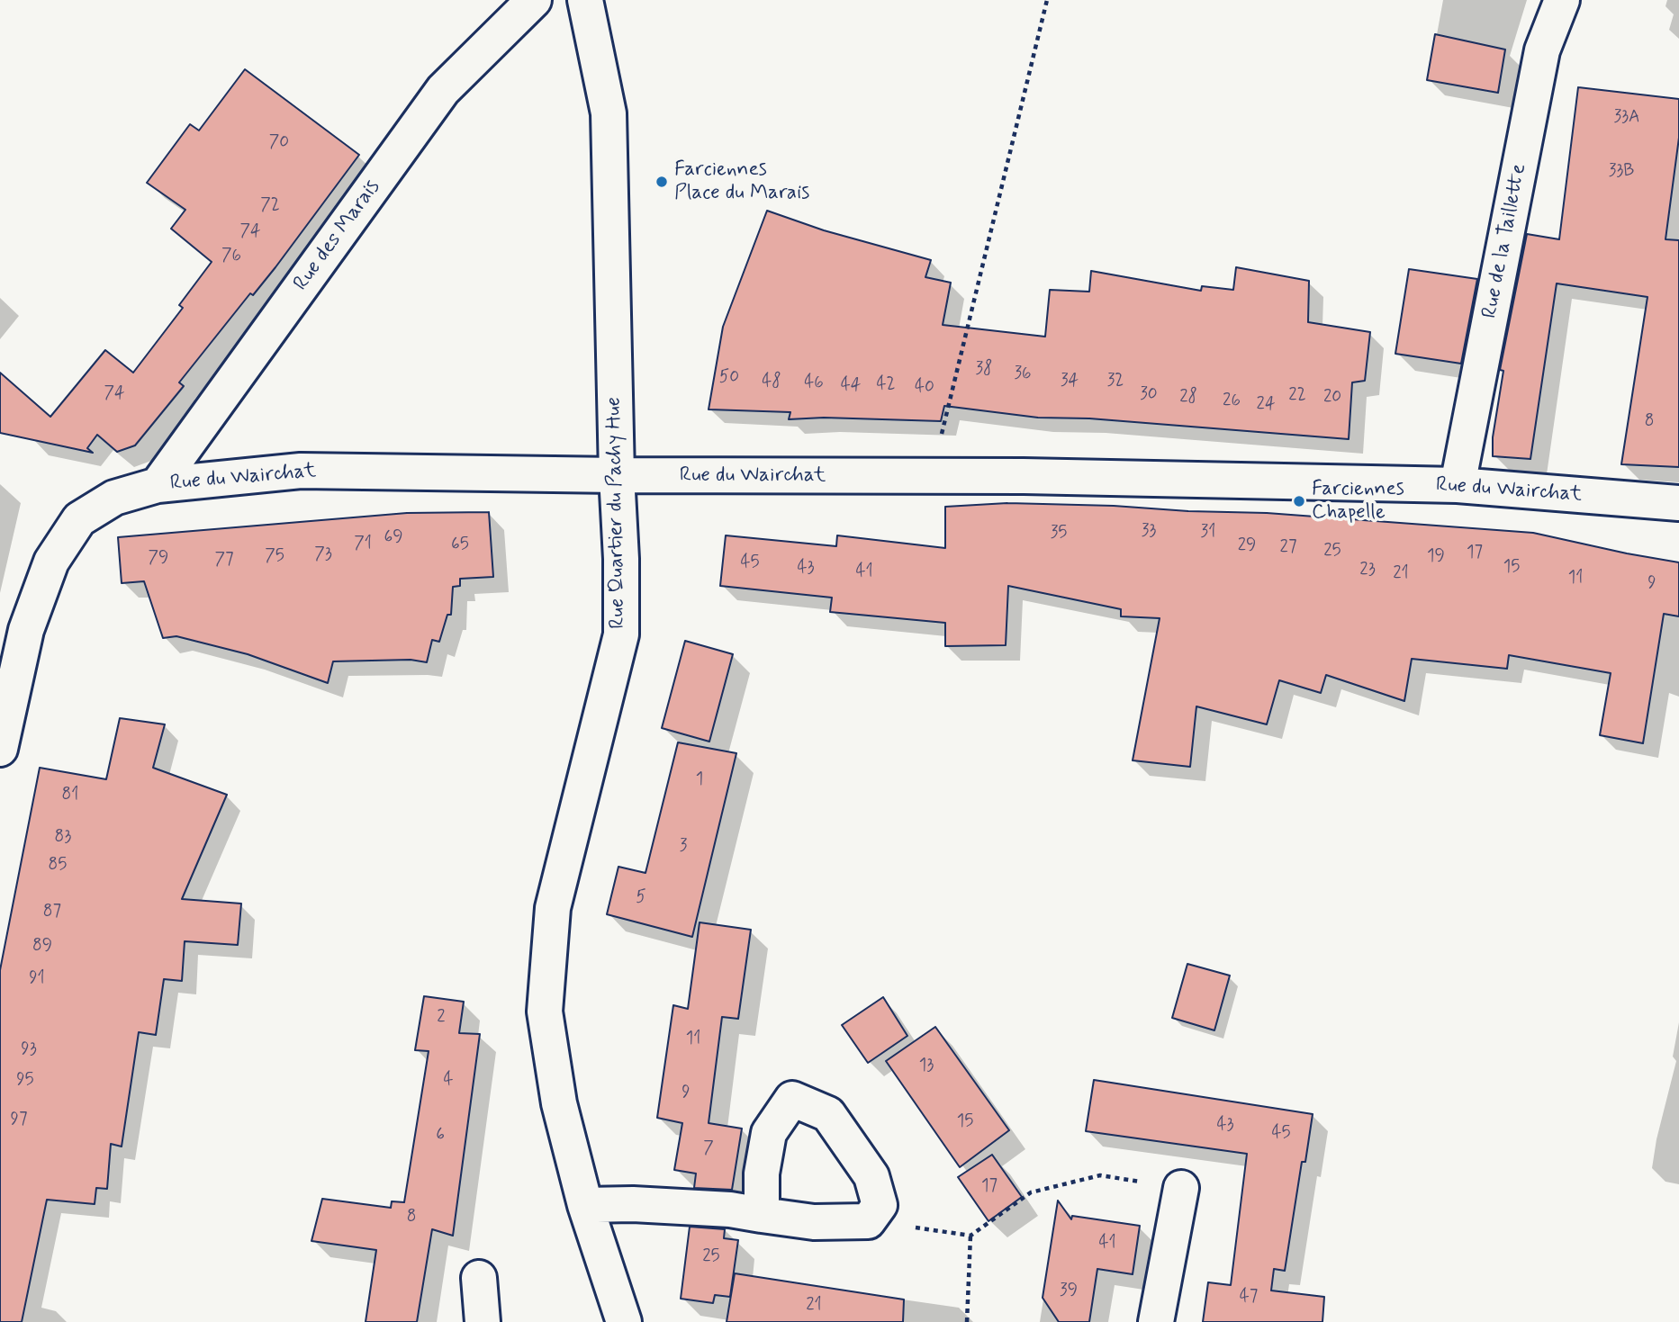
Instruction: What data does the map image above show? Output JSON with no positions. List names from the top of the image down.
{
  "streets": {
    "street": [
      "Rue des Marais",
      "Rue de la Taillette",
      "Rue du Wairchat",
      "Rue Quartier du Pachy Hue"
    ]
  },
  "crossings": [
    ["Rue des Marais", "Rue du Wairchat"],
    ["Rue de la Taillette", "Rue du Wairchat"],
    ["Rue du Wairchat", "Rue Quartier du Pachy Hue"]
  ],
  "places": ["Farciennes Place du Marais", "Farciennes Chapelle"],
  "house_numbers": [
    "33A",
    "70",
    "33B",
    "72",
    "74",
    "76",
    "38",
    "36",
    "50",
    "34",
    "32",
    "48",
    "46",
    "42",
    "44",
    "40",
    "74",
    "30",
    "22",
    "28",
    "20",
    "26",
    "24",
    "8",
    "33",
    "31",
    "35",
    "69",
    "71",
    "65",
    "29",
    "27",
    "25",
    "17",
    "73",
    "75",
    "19",
    "79",
    "77",
    "45",
    "15",
    "43",
    "23",
    "41",
    "21",
    "11",
    "9",
    "1",
    "81",
    "83",
    "3",
    "85",
    "5",
    "87",
    "89",
    "91",
    "2",
    "11",
    "93",
    "13",
    "95",
    "4",
    "9",
    "97",
    "15",
    "43",
    "45",
    "6",
    "7",
    "17",
    "8",
    "41",
    "25",
    "39",
    "47",
    "21"
  ]
}
